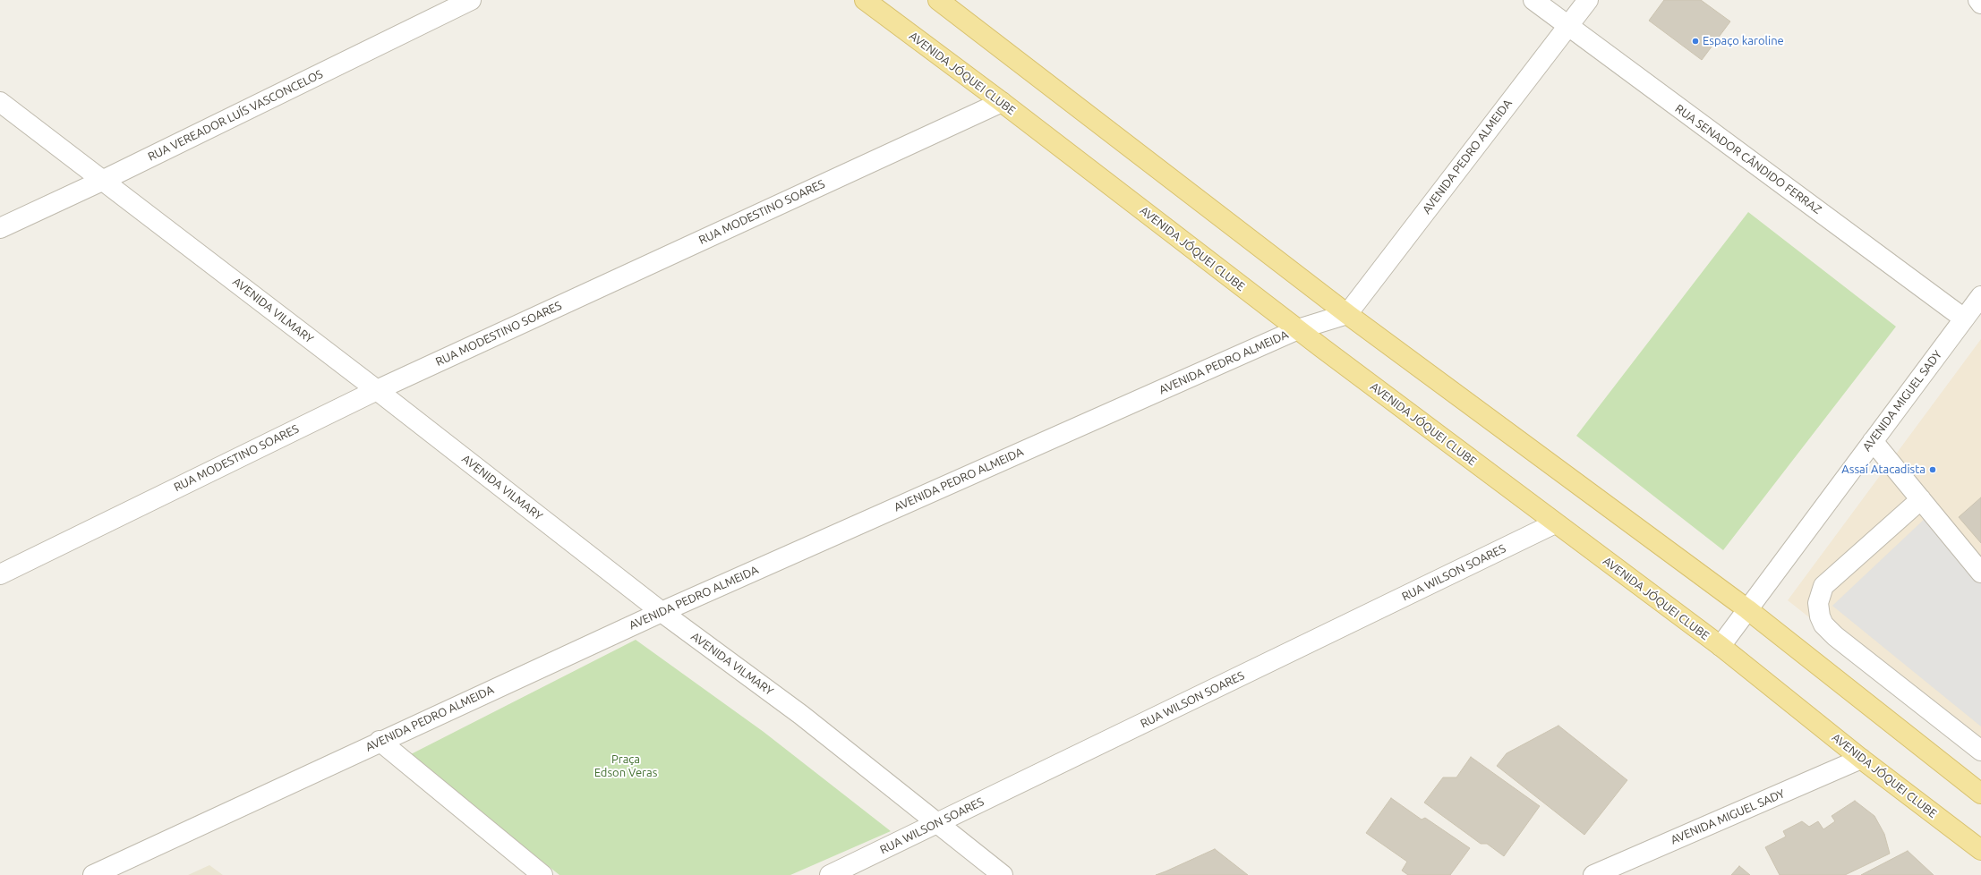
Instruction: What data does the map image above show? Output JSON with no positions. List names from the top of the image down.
{
  "streets": {
    "main road": ["AVENIDA JÓQUEI CLUBE"],
    "street": [
      "RUA VEREADOR LUÍS VASCONCELOS",
      "AVENIDA PEDRO ALMEIDA",
      "RUA SENADOR CÂNDIDO FERRAZ",
      "RUA MODESTINO SOARES",
      "AVENIDA VILMARY",
      "AVENIDA MIGUEL SADY",
      "RUA WILSON SOARES"
    ]
  },
  "crossings": [
    ["AVENIDA JÓQUEI CLUBE", "AVENIDA PEDRO ALMEIDA"],
    ["AVENIDA JÓQUEI CLUBE", "RUA MODESTINO SOARES"],
    ["AVENIDA JÓQUEI CLUBE", "AVENIDA MIGUEL SADY"],
    ["AVENIDA JÓQUEI CLUBE", "RUA WILSON SOARES"],
    ["RUA VEREADOR LUÍS VASCONCELOS", "AVENIDA VILMARY"],
    ["AVENIDA PEDRO ALMEIDA", "RUA SENADOR CÂNDIDO FERRAZ"],
    ["AVENIDA PEDRO ALMEIDA", "AVENIDA VILMARY"],
    ["RUA SENADOR CÂNDIDO FERRAZ", "AVENIDA MIGUEL SADY"],
    ["RUA MODESTINO SOARES", "AVENIDA VILMARY"],
    ["AVENIDA VILMARY", "RUA WILSON SOARES"]
  ],
  "parks": ["Praça Edson Veras"],
  "places": ["Espaço karoline", "Assaí Atacadista"]
}
